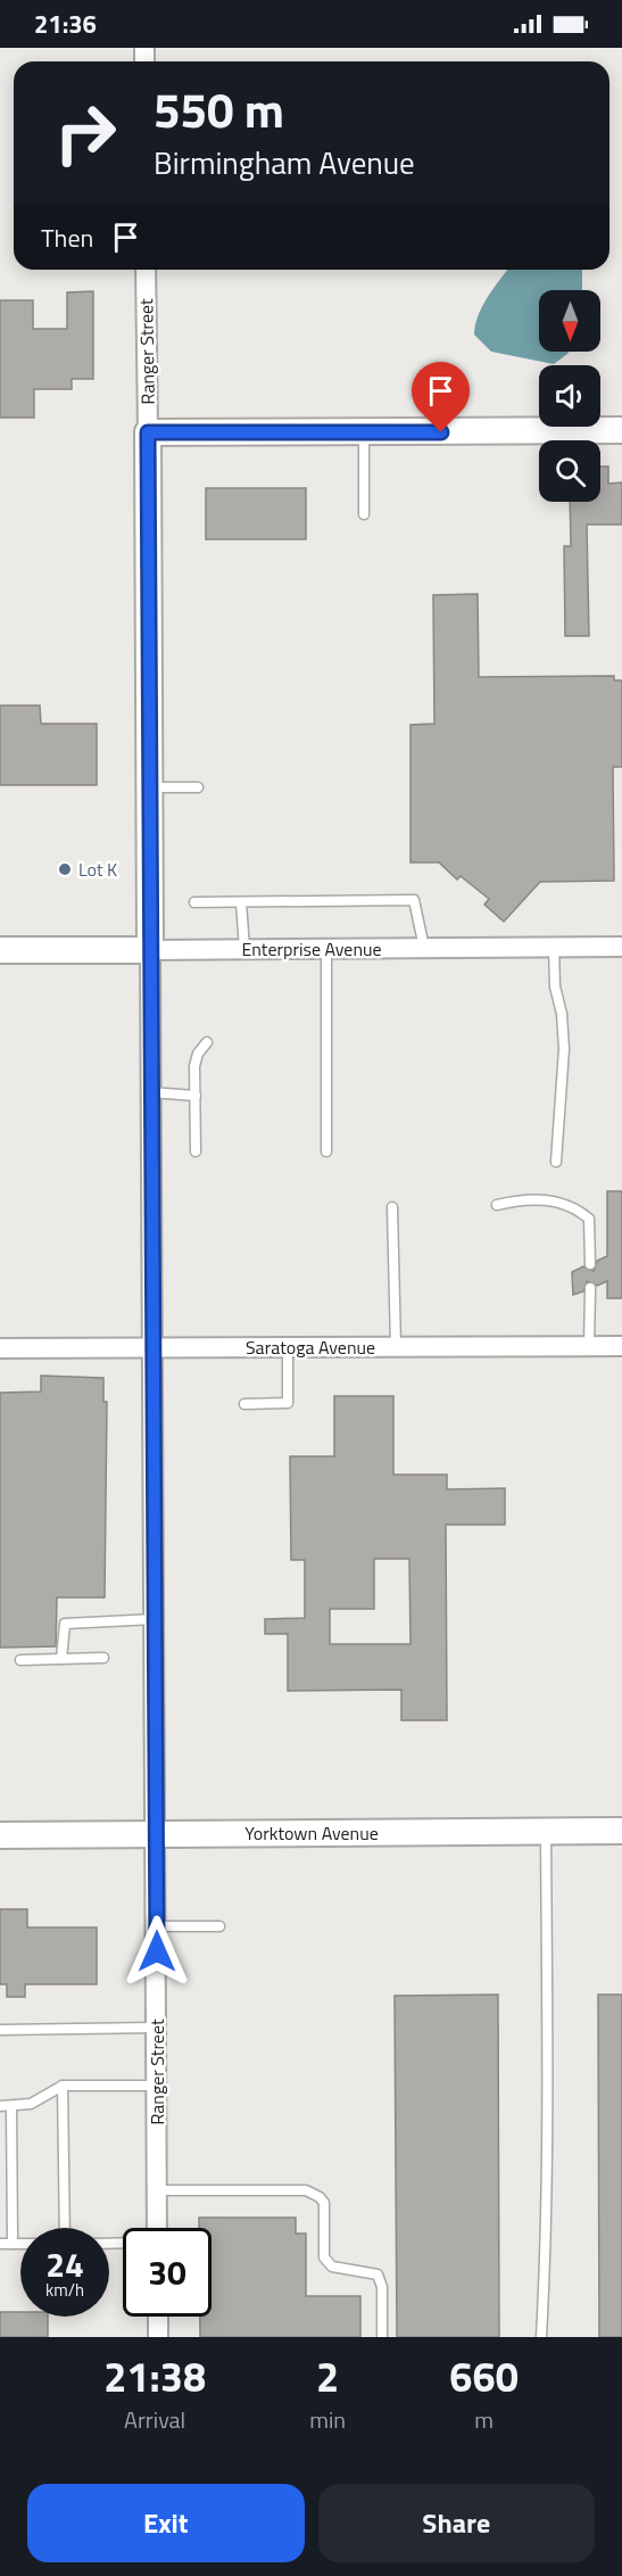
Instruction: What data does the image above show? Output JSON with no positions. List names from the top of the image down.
{
  "streets": {
    "main road": ["Ranger Street", "Enterprise Avenue", "Yorktown Avenue"],
    "street": ["Saratoga Avenue"]
  },
  "crossings": [
    ["Ranger Street", "Enterprise Avenue"],
    ["Ranger Street", "Saratoga Avenue"],
    ["Ranger Street", "Yorktown Avenue"]
  ],
  "places": ["Lot K"],
  "north": "bottom",
  "page": {
    "status": "21:36",
    "turn": ["550 m", "Birmingham Avenue"],
    "then": "Then",
    "speed": "24 km/h",
    "limit": "30",
    "eta": [
      "21:38",
      "Arrival",
      "2",
      "min",
      "660",
      "m"
    ],
    "buttons": ["Exit", "Share"]
  }
}
